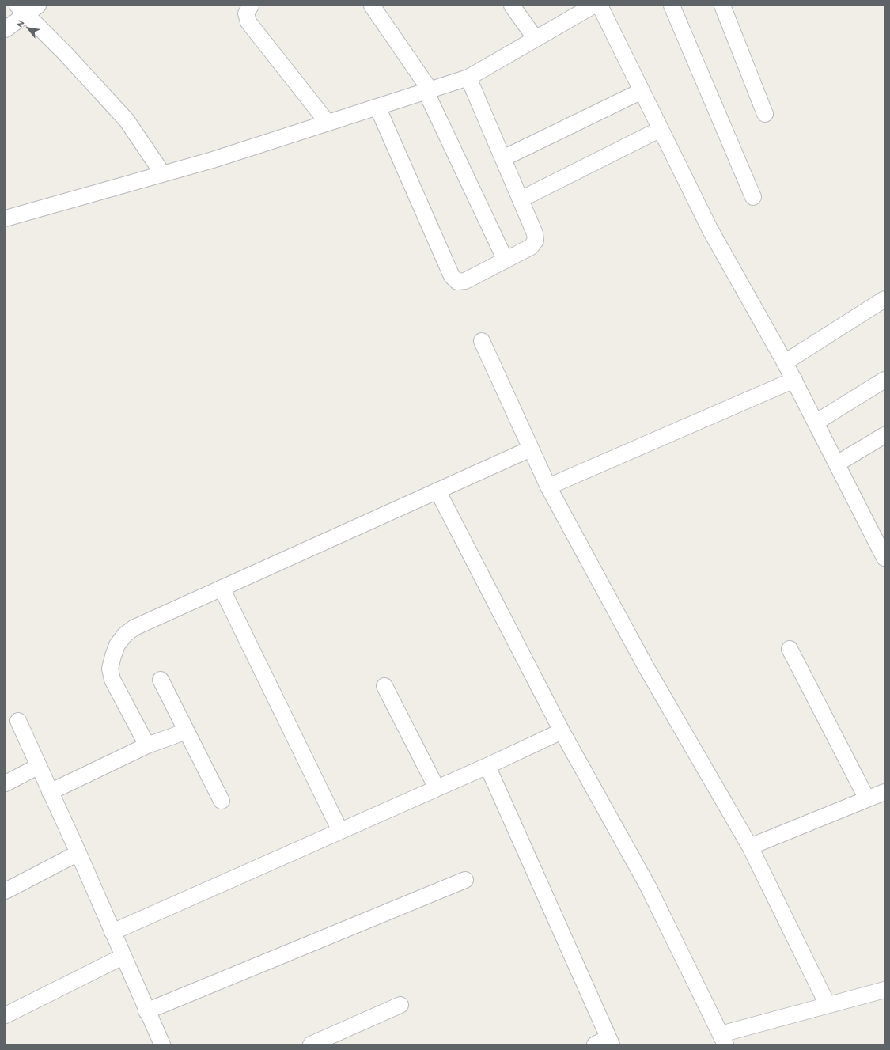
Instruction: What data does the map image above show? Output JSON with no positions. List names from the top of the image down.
{
  "north": "top left"
}
